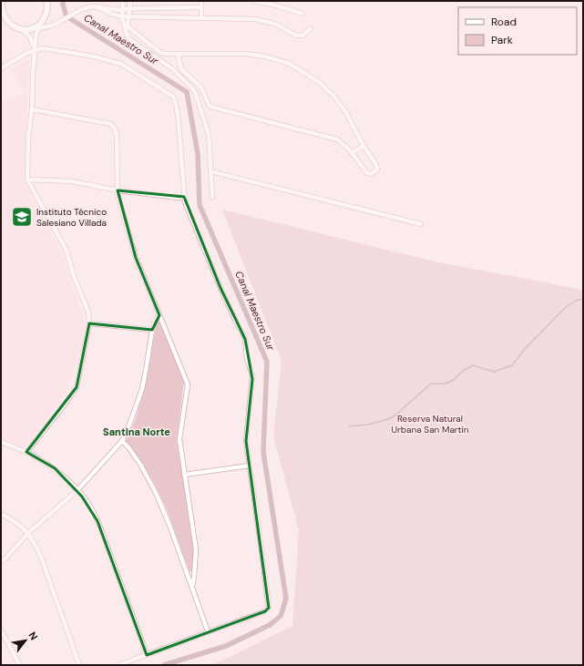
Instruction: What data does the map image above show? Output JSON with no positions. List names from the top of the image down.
{
  "districts": ["Santina Norte"],
  "water": ["Canal Maestro Sur"],
  "parks": ["Reserva Natural Urbana San Martín"],
  "places": {
    "school or university": ["Instituto Técnico Salesiano Villada"]
  },
  "legend": ["Road", "Park"],
  "north": "top right"
}
